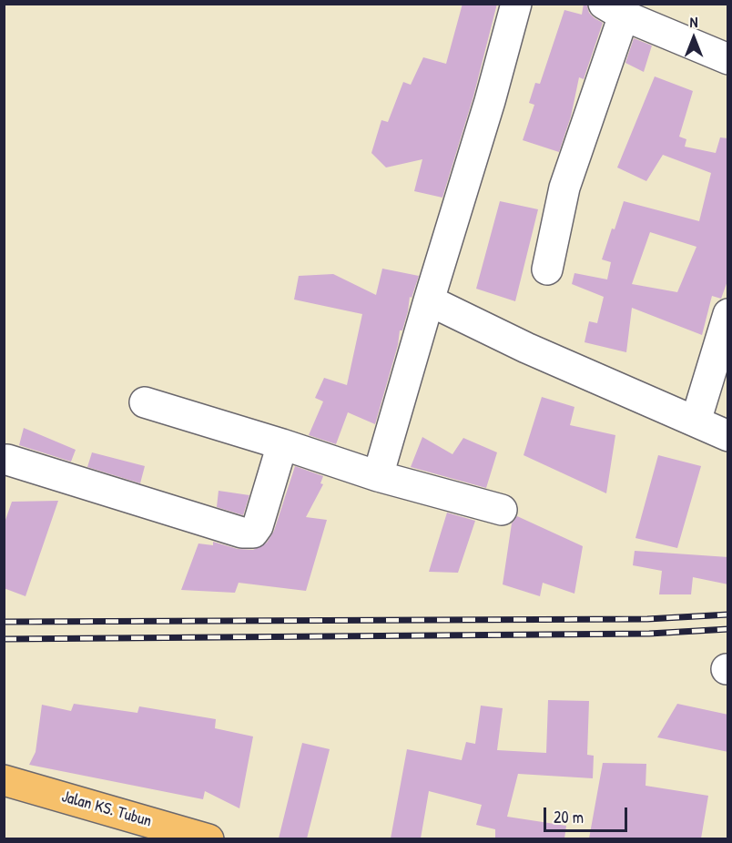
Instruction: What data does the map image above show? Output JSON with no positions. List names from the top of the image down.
{
  "streets": {
    "main road": ["Jalan KS. Tubun"]
  },
  "scale_bar": "20 m",
  "north": "top"
}
